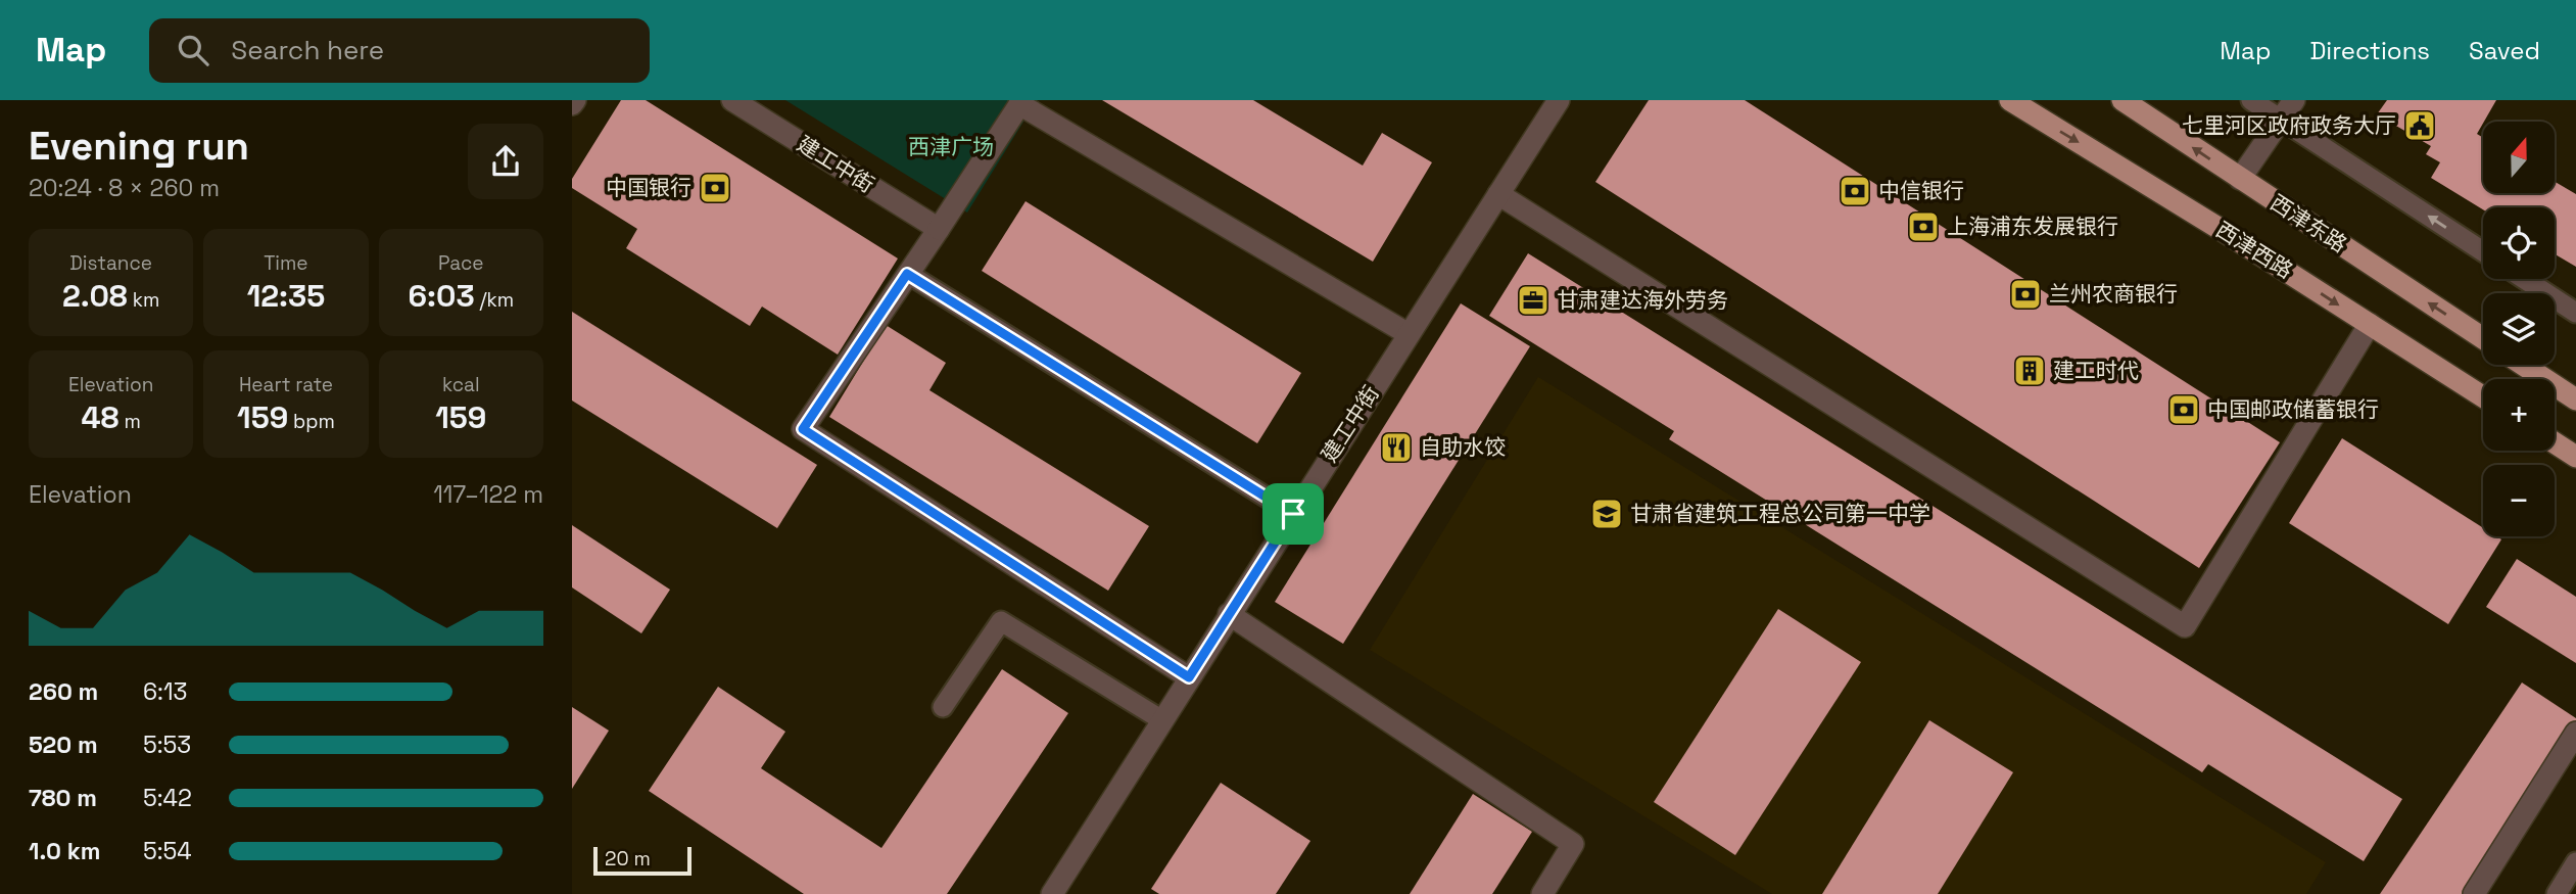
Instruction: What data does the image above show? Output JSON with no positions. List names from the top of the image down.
{
  "streets": {
    "main road": ["西津东路", "西津西路"],
    "street": ["建工中街"]
  },
  "one_way": ["西津东路", "西津西路"],
  "parks": ["西津广场"],
  "places": {
    "public building": ["七里河区政府政务大厅"],
    "bank": [
      "中国银行",
      "中信银行",
      "上海浦东发展银行",
      "兰州农商银行",
      "中国邮政储蓄银行"
    ],
    "office": ["甘肃建达海外劳务"],
    "building": ["建工时代"],
    "restaurant": ["自助水饺"],
    "school or university": ["甘肃省建筑工程总公司第一中学"]
  },
  "scale_bar": "20 m",
  "north": "top",
  "page": {
    "header": "Map",
    "search": "Search here",
    "nav": ["Map", "Directions", "Saved"],
    "heading": ["Evening run", "20:24 · 8 × 260 m"],
    "map_buttons": ["+", "−"],
    "stats": [
      ["Distance", "2.08 km"],
      ["Time", "12:35"],
      ["Pace", "6:03 /km"],
      ["Elevation", "48 m"],
      ["Heart rate", "159 bpm"],
      ["kcal", "159"]
    ],
    "chart": ["Elevation", "117–122 m"],
    "list": [
      {
        "name": "260 m",
        "note": "6:13"
      },
      {
        "name": "520 m",
        "note": "5:53"
      },
      {
        "name": "780 m",
        "note": "5:42"
      },
      {
        "name": "1.0 km",
        "note": "5:54"
      }
    ],
    "scale": "20 m"
  }
}
